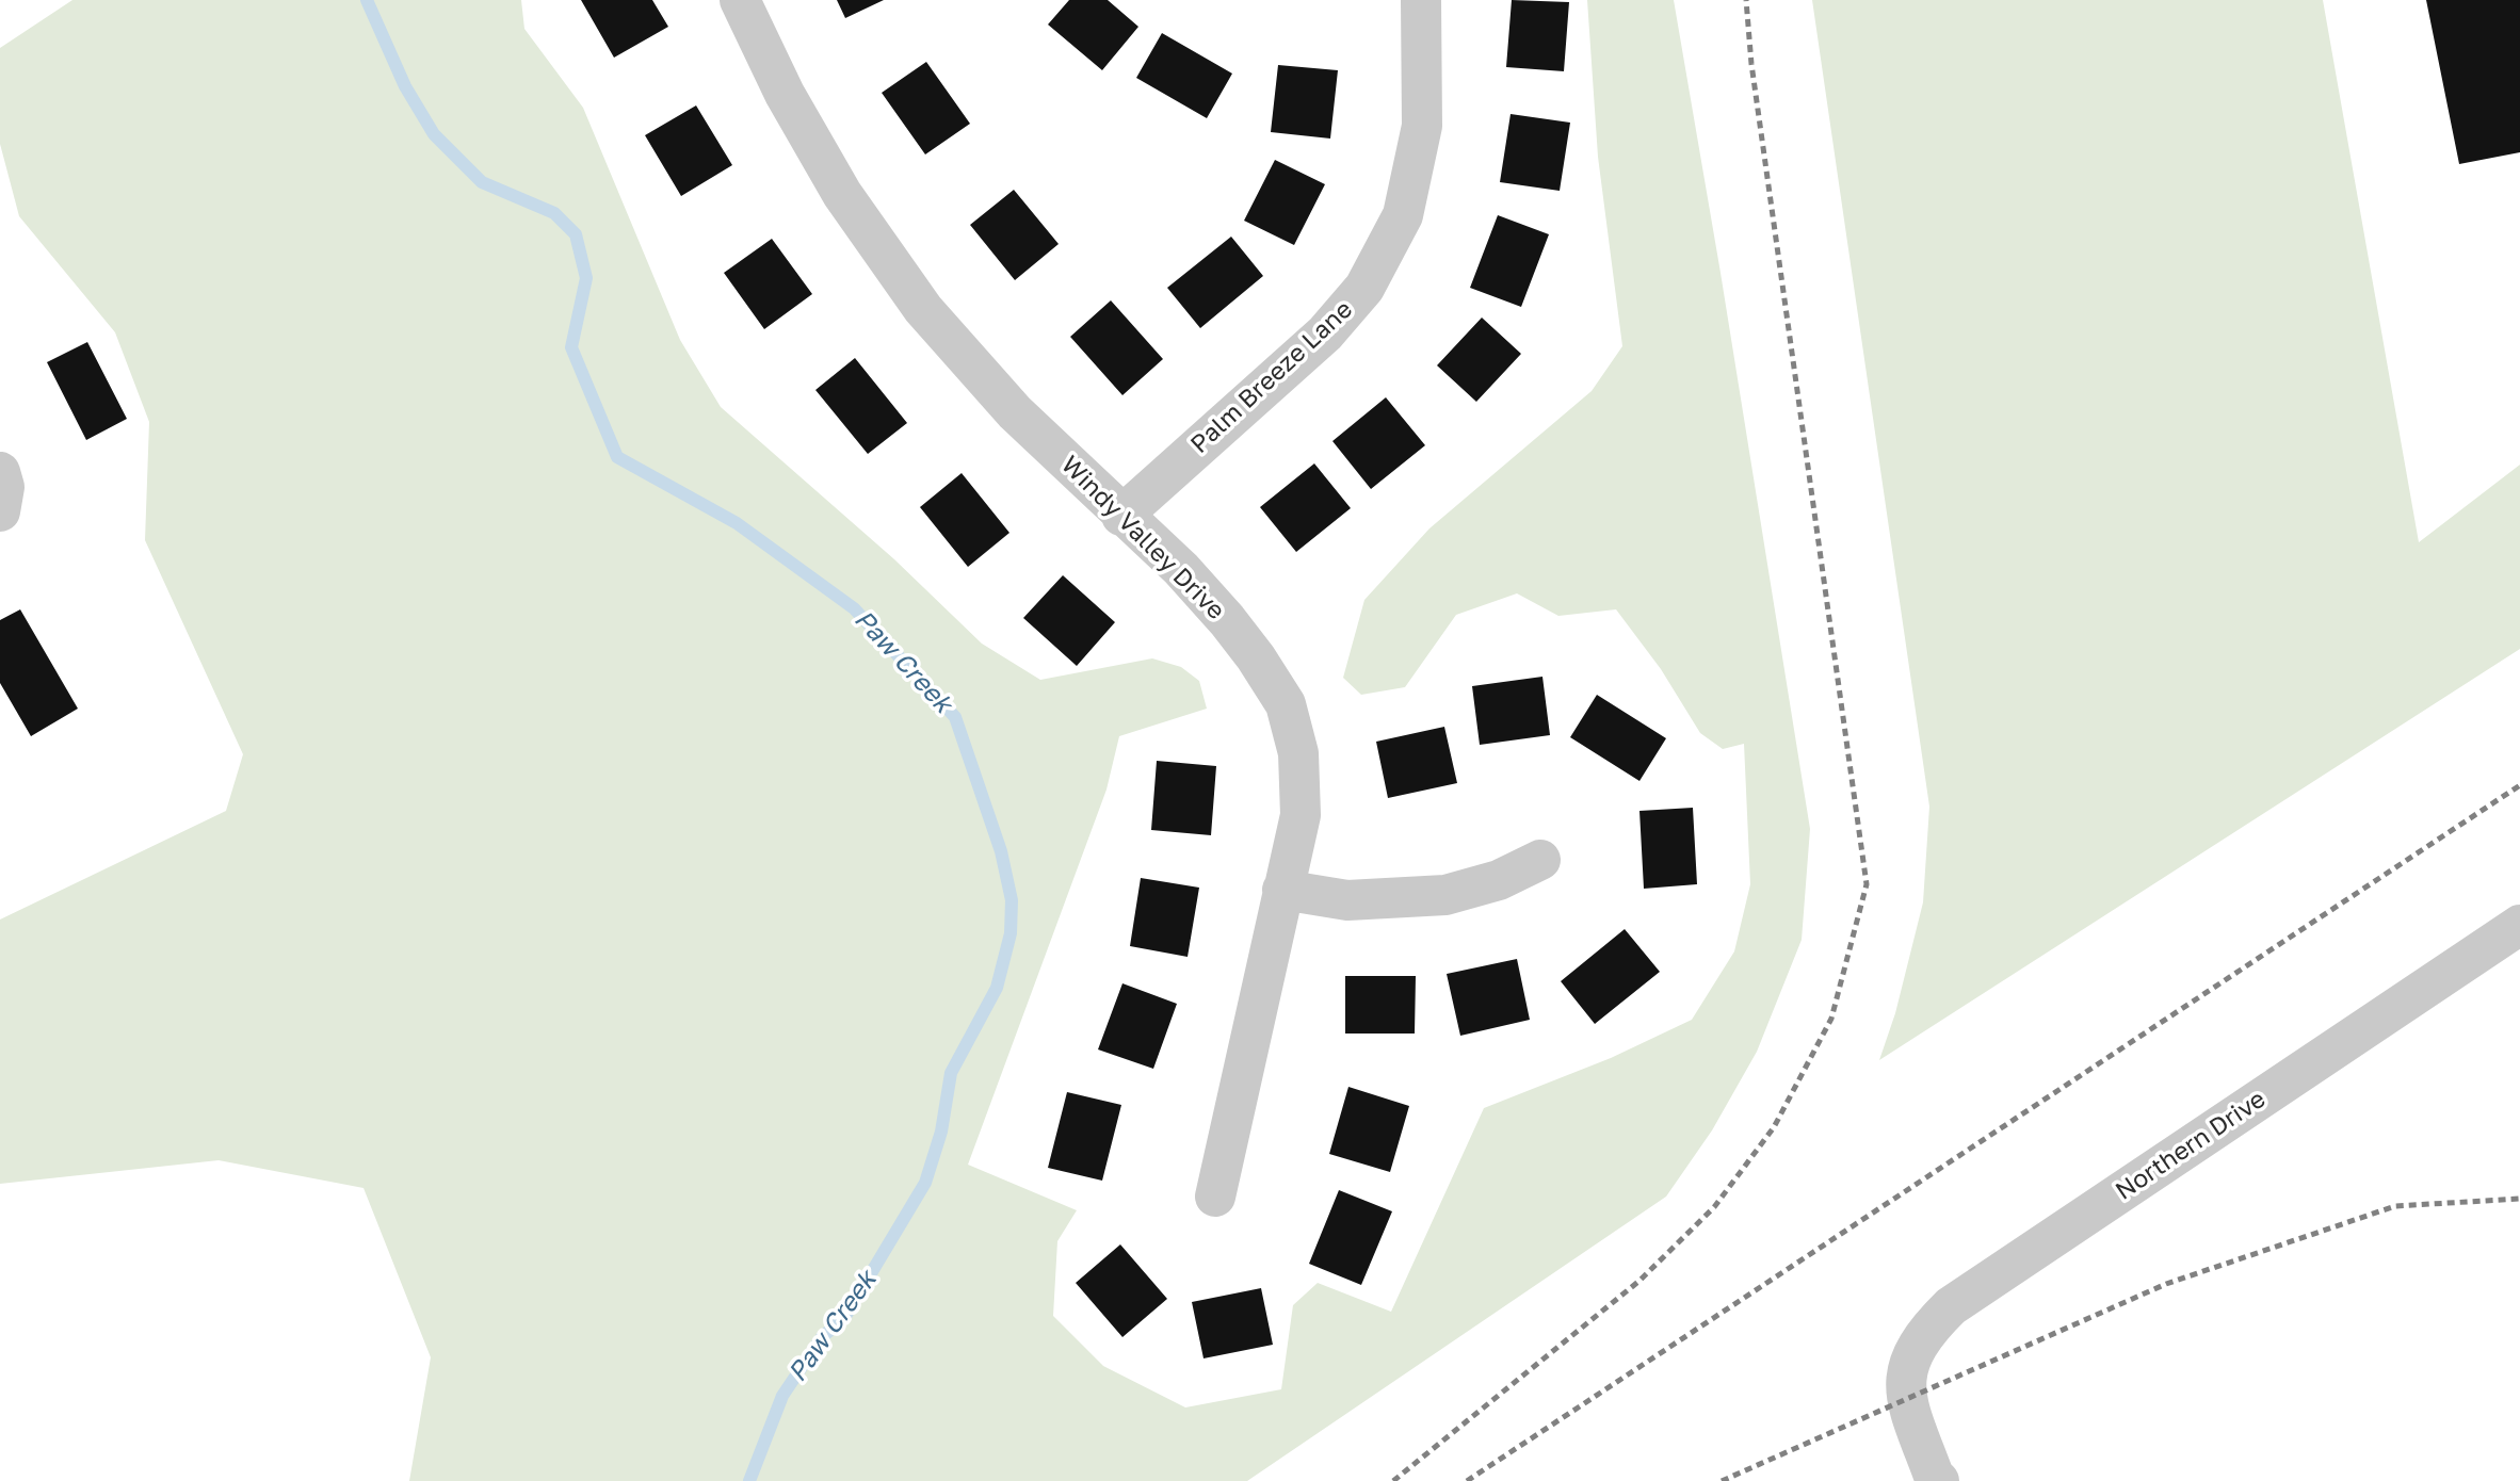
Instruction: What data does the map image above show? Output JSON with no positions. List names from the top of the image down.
{
  "streets": {
    "street": ["Palm Breeze Lane", "Windy Valley Drive", "Northern Drive"]
  },
  "crossings": [
    ["Palm Breeze Lane", "Windy Valley Drive"]
  ],
  "water": ["Paw Creek"]
}
